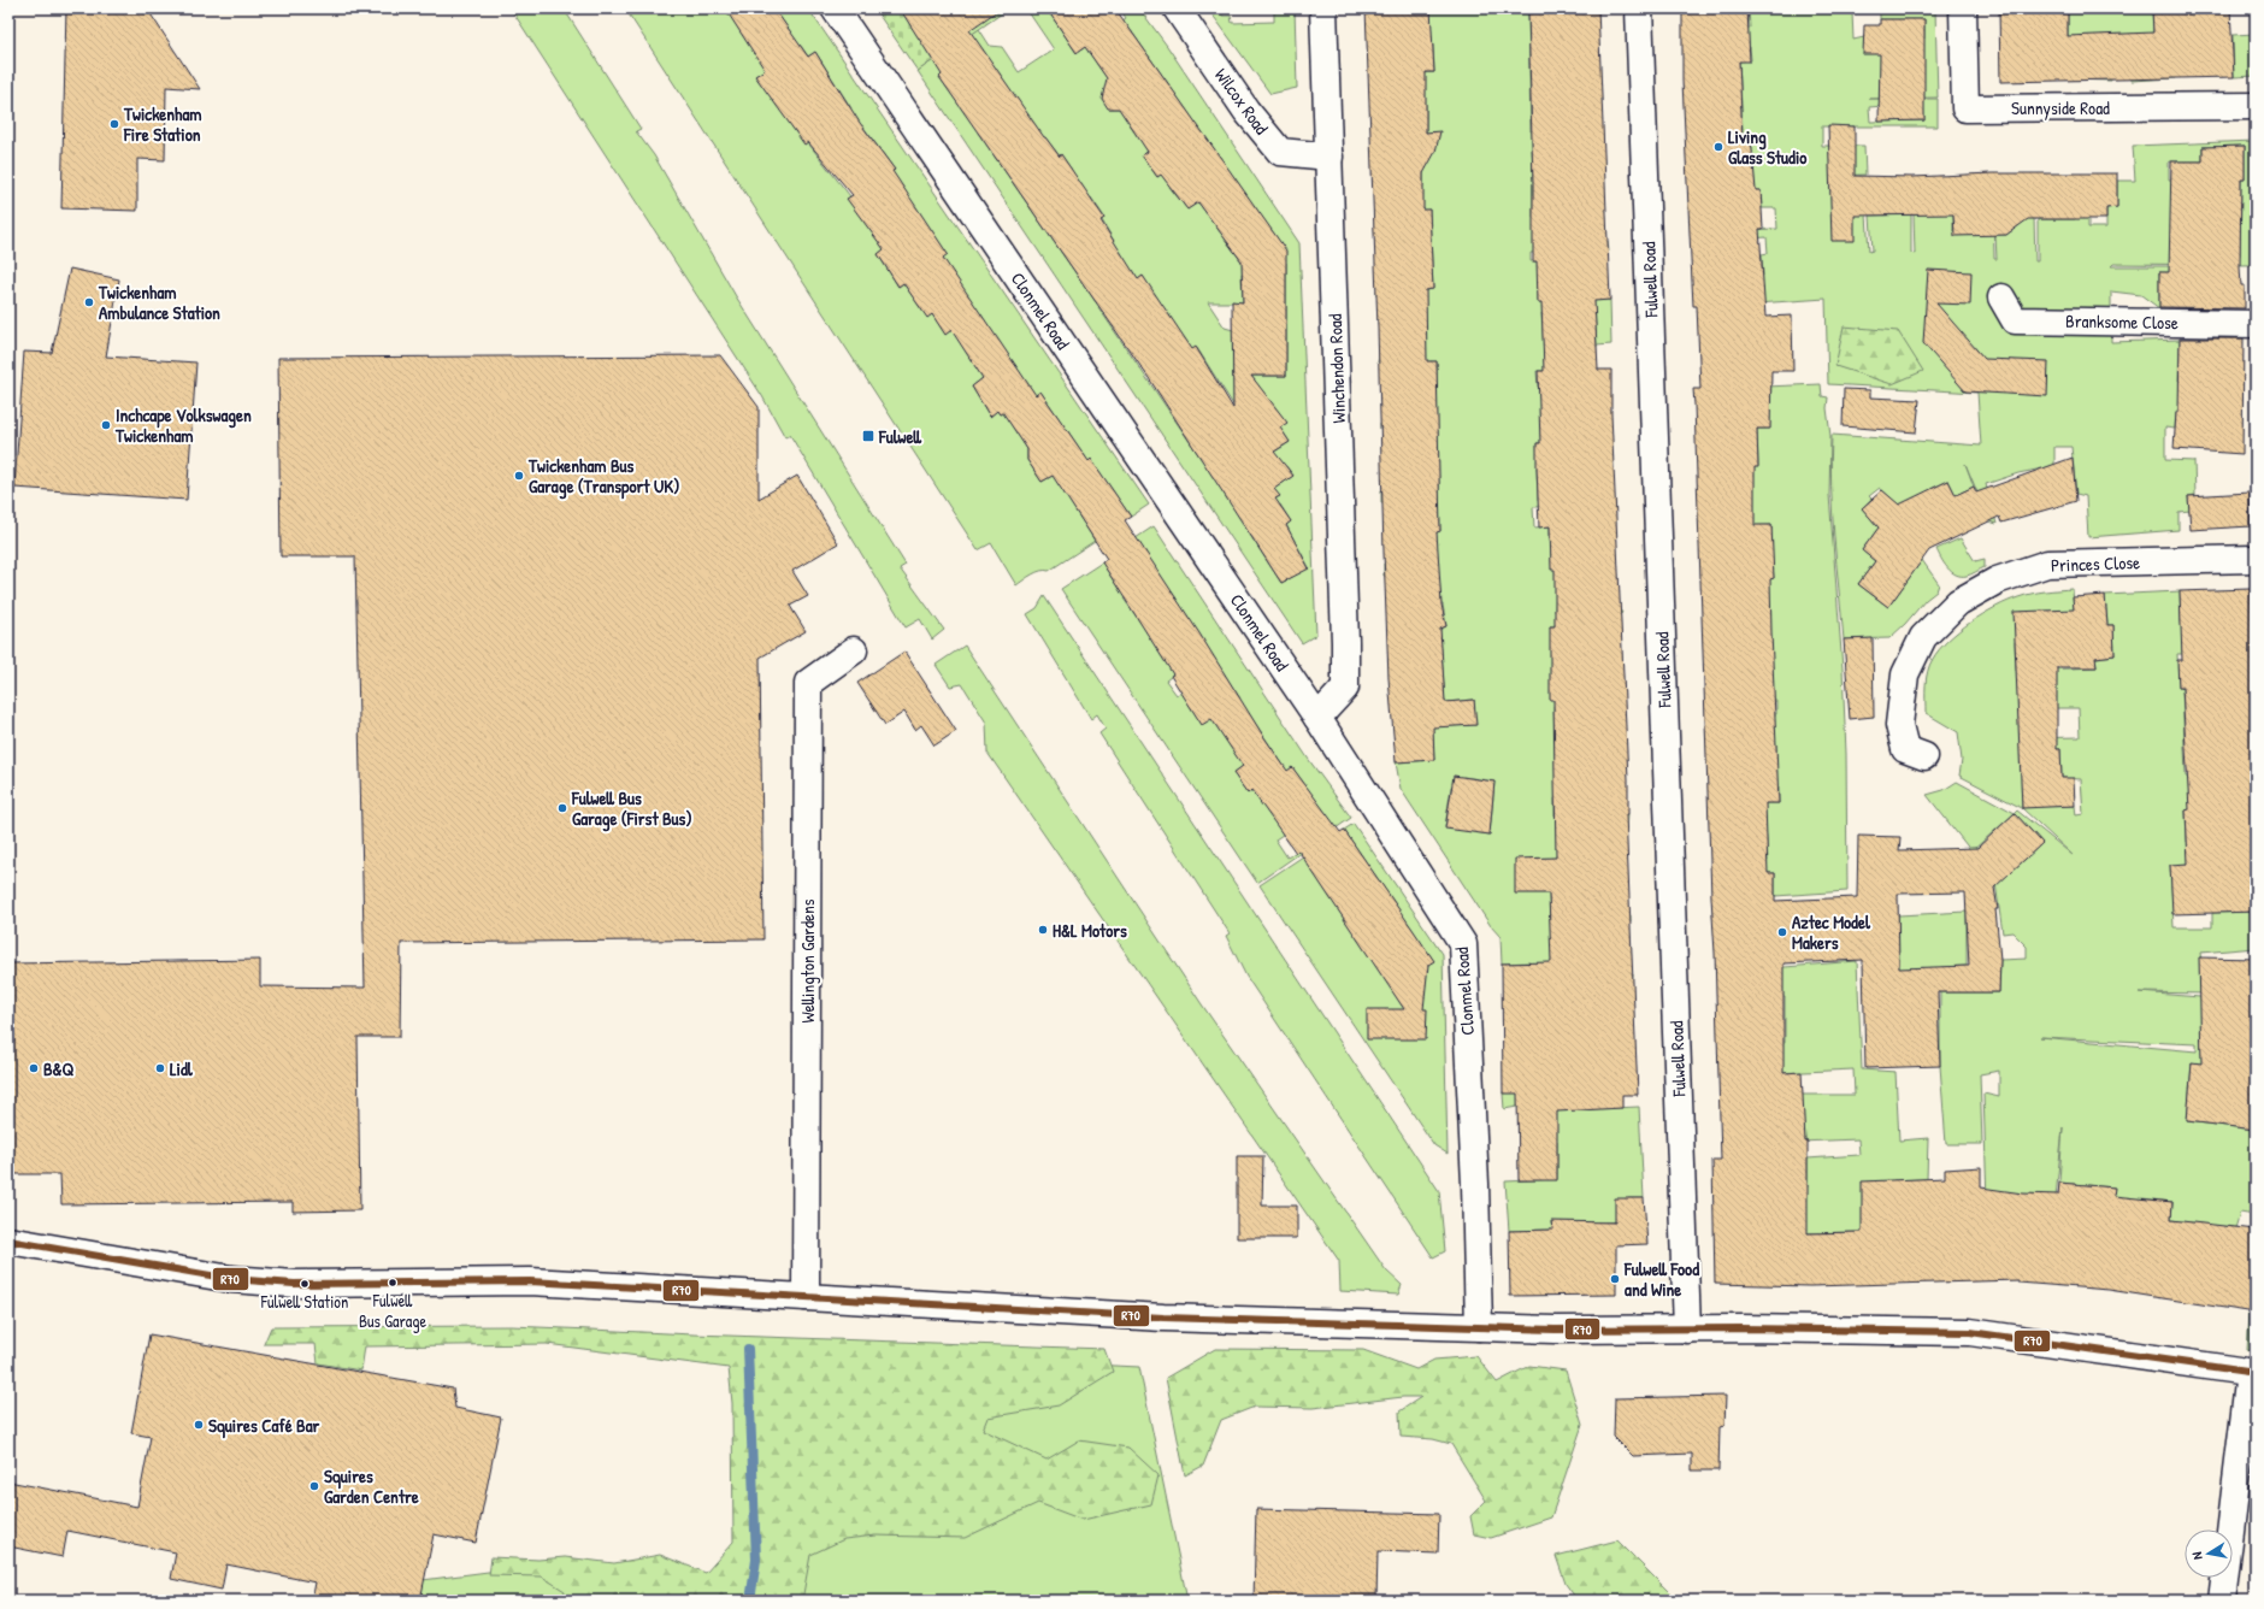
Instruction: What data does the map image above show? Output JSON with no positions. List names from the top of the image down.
{
  "streets": {
    "street": [
      "Wilcox Road",
      "Sunnyside Road",
      "Fulwell Road",
      "Clonmel Road",
      "Branksome Close",
      "Winchendon Road",
      "Princes Close",
      "Wellington Gardens"
    ]
  },
  "crossings": [
    ["Wilcox Road", "Winchendon Road"],
    ["Clonmel Road", "Winchendon Road"]
  ],
  "places": {
    "other": [
      "Twickenham Fire Station",
      "Living Glass Studio",
      "Twickenham Ambulance Station",
      "Inchcape Volkswagen Twickenham",
      "Twickenham Bus Garage (Transport UK)",
      "Fulwell Bus Garage (First Bus)",
      "H&L Motors",
      "Aztec Model Makers",
      "B&Q",
      "Lidl",
      "Fulwell Food and Wine",
      "Fulwell Bus Garage",
      "Fulwell Station",
      "Squires Café Bar",
      "Squires Garden Centre"
    ],
    "transit": ["Fulwell"]
  },
  "lines": ["transit line R70"],
  "north": "left"
}
